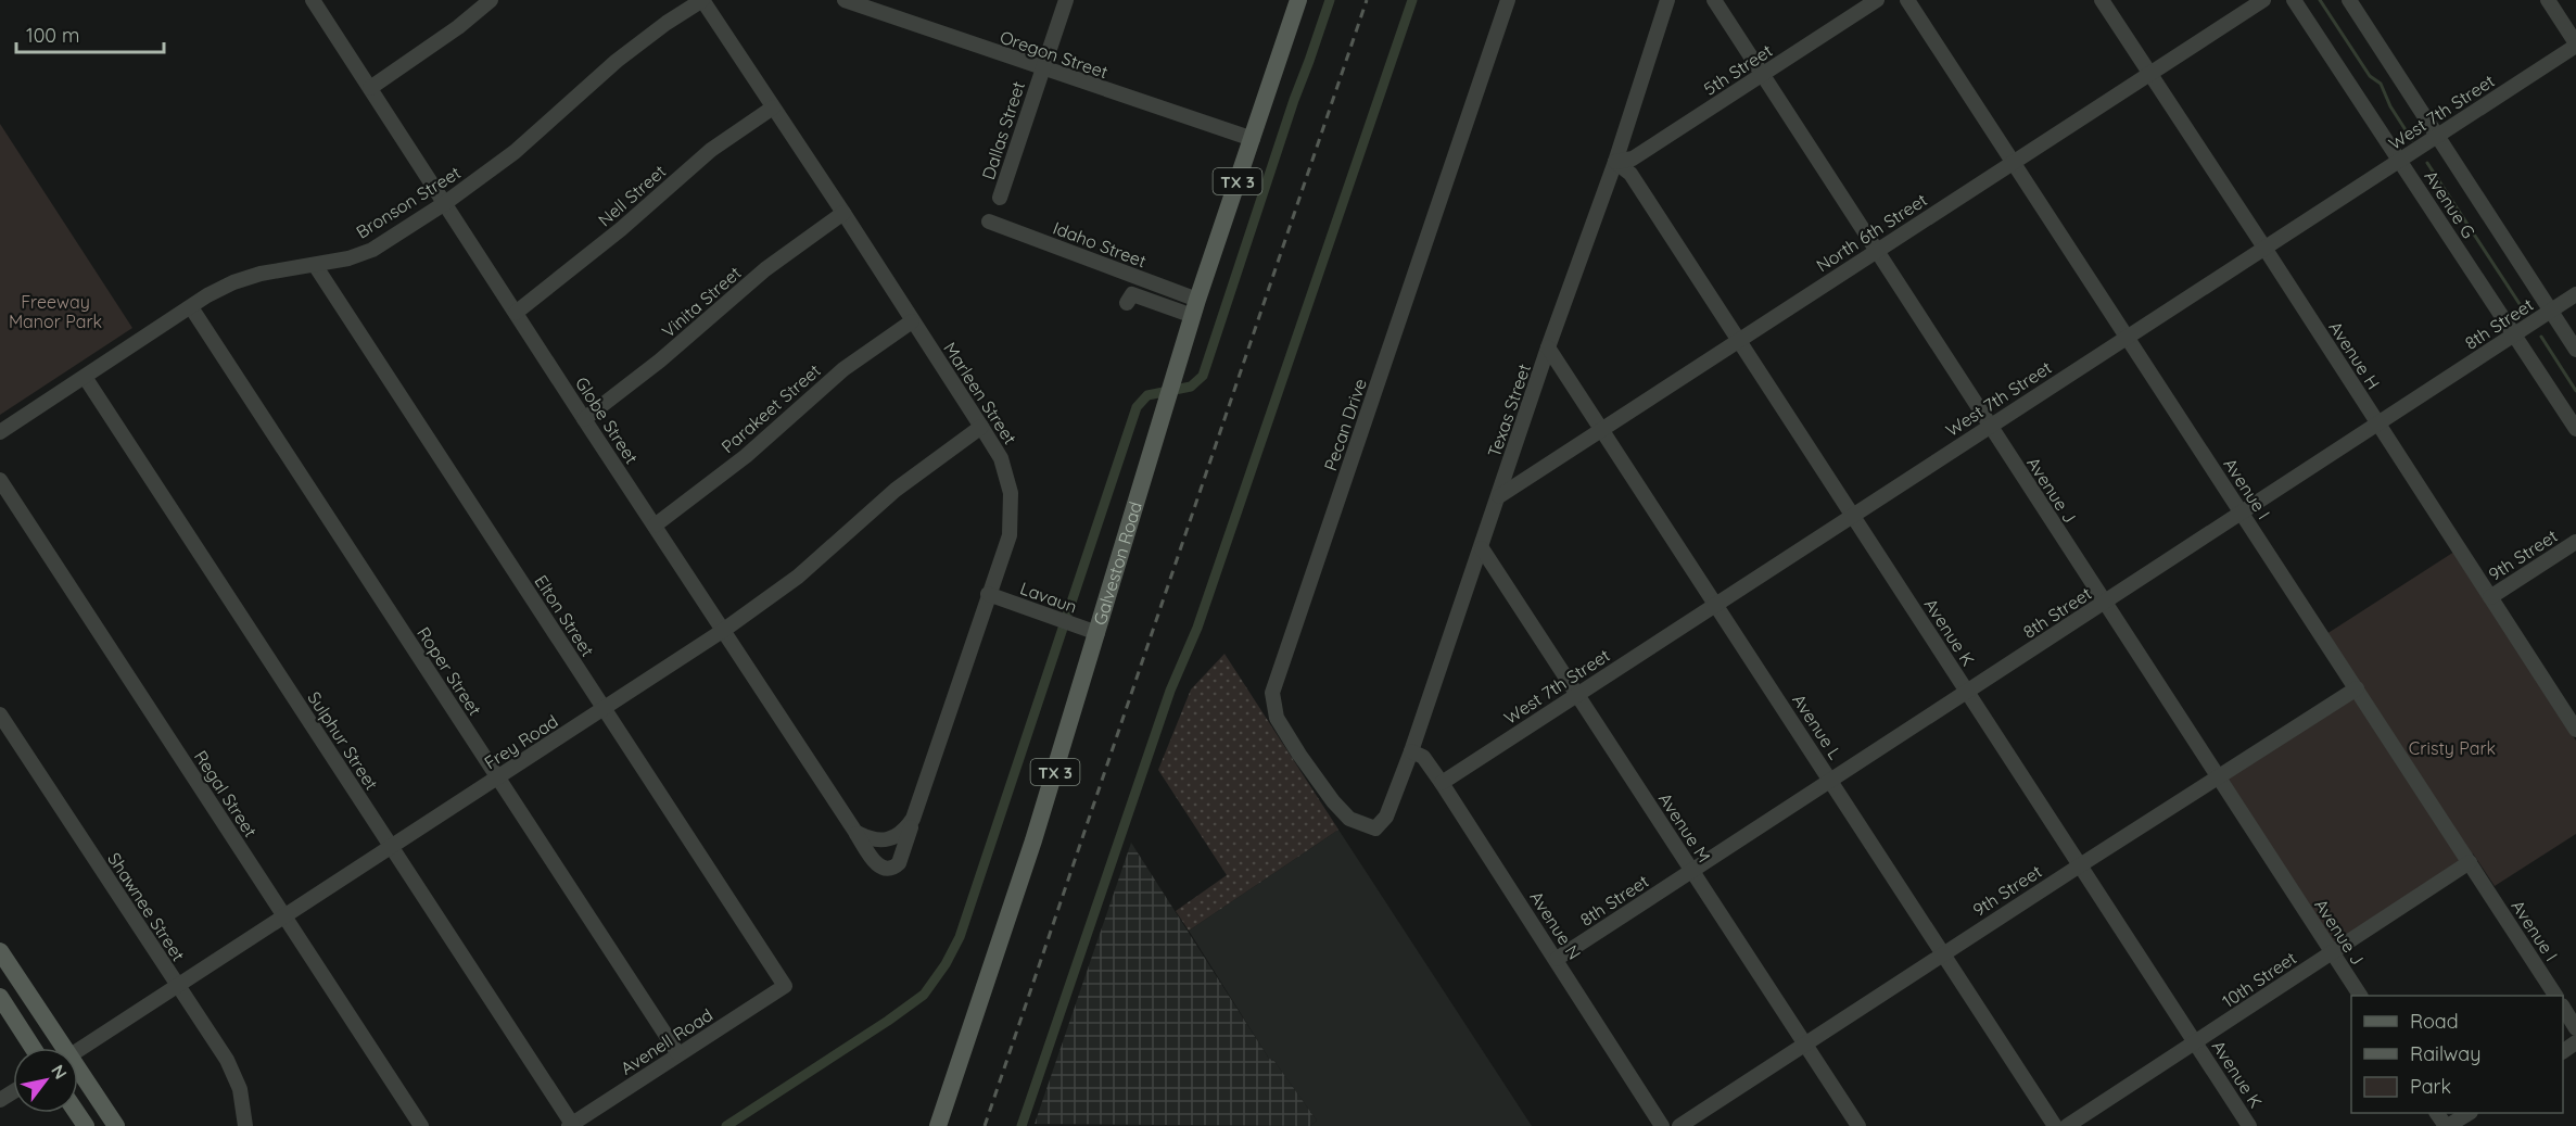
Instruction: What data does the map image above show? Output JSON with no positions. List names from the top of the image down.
{
  "streets": {
    "main road": ["TX 3", "Galveston Road"],
    "street": [
      "Oregon Street",
      "5th Street",
      "West 7th Street",
      "Dallas Street",
      "Nell Street",
      "Bronson Street",
      "Avenue G",
      "North 6th Street",
      "Idaho Street",
      "Vinita Street",
      "8th Street",
      "Avenue H",
      "Marleen Street",
      "Parakeet Street",
      "Texas Street",
      "Globe Street",
      "Pecan Drive",
      "Avenue I",
      "Avenue J",
      "9th Street",
      "Lavaun",
      "Elton Street",
      "Avenue K",
      "Roper Street",
      "Avenue L",
      "Sulphur Street",
      "Frey Road",
      "Regal Street",
      "Avenue M",
      "Shawnee Street",
      "Avenue N",
      "10th Street",
      "Avenell Road"
    ]
  },
  "crossings": [
    ["Oregon Street", "Dallas Street"],
    ["Oregon Street", "Galveston Road"],
    ["5th Street", "Texas Street"],
    ["5th Street", "Avenue J"],
    ["5th Street", "Avenue K"],
    ["West 7th Street", "Avenue G"],
    ["West 7th Street", "Avenue H"],
    ["West 7th Street", "Avenue I"],
    ["West 7th Street", "Avenue J"],
    ["West 7th Street", "Avenue K"],
    ["West 7th Street", "Avenue L"],
    ["West 7th Street", "Avenue M"],
    ["West 7th Street", "Avenue N"],
    ["Nell Street", "Marleen Street"],
    ["Nell Street", "Globe Street"],
    ["Bronson Street", "Marleen Street"],
    ["Bronson Street", "Globe Street"],
    ["Bronson Street", "Elton Street"],
    ["Bronson Street", "Roper Street"],
    ["Bronson Street", "Sulphur Street"],
    ["Avenue G", "8th Street"],
    ["North 6th Street", "Avenue H"],
    ["North 6th Street", "Texas Street"],
    ["North 6th Street", "Avenue I"],
    ["North 6th Street", "Avenue J"],
    ["North 6th Street", "Avenue K"],
    ["North 6th Street", "Avenue L"],
    ["Idaho Street", "Galveston Road"],
    ["Vinita Street", "Marleen Street"],
    ["Vinita Street", "Globe Street"],
    ["8th Street", "Avenue H"],
    ["8th Street", "Avenue I"],
    ["8th Street", "Avenue J"],
    ["8th Street", "Avenue K"],
    ["8th Street", "Avenue L"],
    ["8th Street", "Avenue M"],
    ["8th Street", "Avenue N"],
    ["Avenue H", "9th Street"],
    ["Marleen Street", "Parakeet Street"],
    ["Marleen Street", "Globe Street"],
    ["Marleen Street", "Lavaun"],
    ["Marleen Street", "Frey Road"],
    ["Parakeet Street", "Globe Street"],
    ["Texas Street", "Pecan Drive"],
    ["Texas Street", "Avenue K"],
    ["Texas Street", "Avenue L"],
    ["Texas Street", "Avenue M"],
    ["Texas Street", "Avenue N"],
    ["Globe Street", "Frey Road"],
    ["Avenue I", "9th Street"],
    ["Avenue I", "10th Street"],
    ["Avenue J", "9th Street"],
    ["Avenue J", "10th Street"],
    ["9th Street", "Avenue K"],
    ["9th Street", "Avenue L"],
    ["9th Street", "Avenue M"],
    ["Galveston Road", "Lavaun"],
    ["Elton Street", "Frey Road"],
    ["Elton Street", "Avenell Road"],
    ["Avenue K", "10th Street"],
    ["Roper Street", "Frey Road"],
    ["Roper Street", "Avenell Road"],
    ["Sulphur Street", "Frey Road"],
    ["Sulphur Street", "Avenell Road"],
    ["Frey Road", "Regal Street"],
    ["Frey Road", "Shawnee Street"]
  ],
  "parks": ["Freeway Manor Park", "Cristy Park"],
  "legend": ["Road", "Railway", "Park"],
  "scale_bar": "100 m",
  "north": "top right"
}
